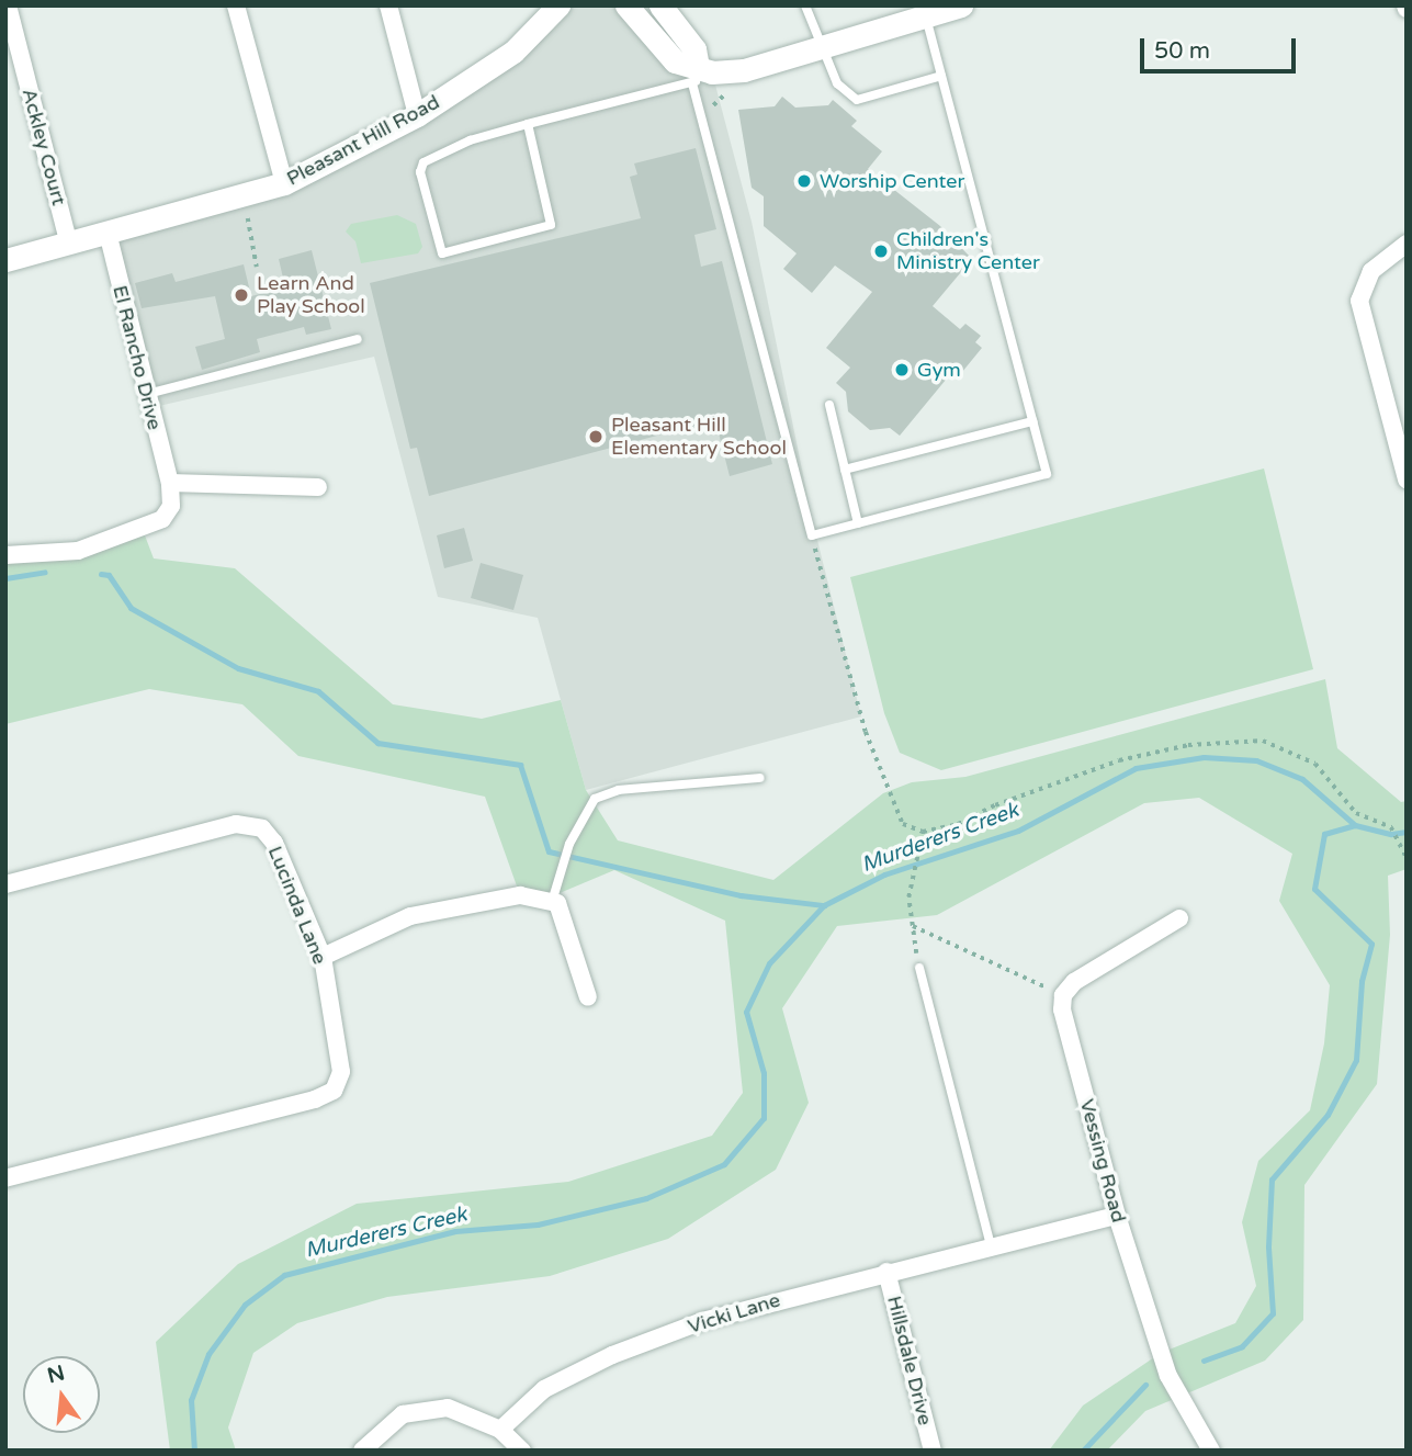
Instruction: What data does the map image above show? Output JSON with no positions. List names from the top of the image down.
{
  "streets": {
    "street": [
      "Pleasant Hill Road",
      "Ackley Court",
      "El Rancho Drive",
      "Lucinda Lane",
      "Vessing Road",
      "Vicki Lane",
      "Hillsdale Drive"
    ]
  },
  "crossings": [
    ["Pleasant Hill Road", "Ackley Court"],
    ["Pleasant Hill Road", "El Rancho Drive"],
    ["Vessing Road", "Vicki Lane"],
    ["Vicki Lane", "Hillsdale Drive"]
  ],
  "water": ["Murderers Creek"],
  "places": [
    "Worship Center",
    "Children's Ministry Center",
    "Learn And Play School",
    "Gym",
    "Pleasant Hill Elementary School"
  ],
  "scale_bar": "50 m",
  "north": "top"
}
